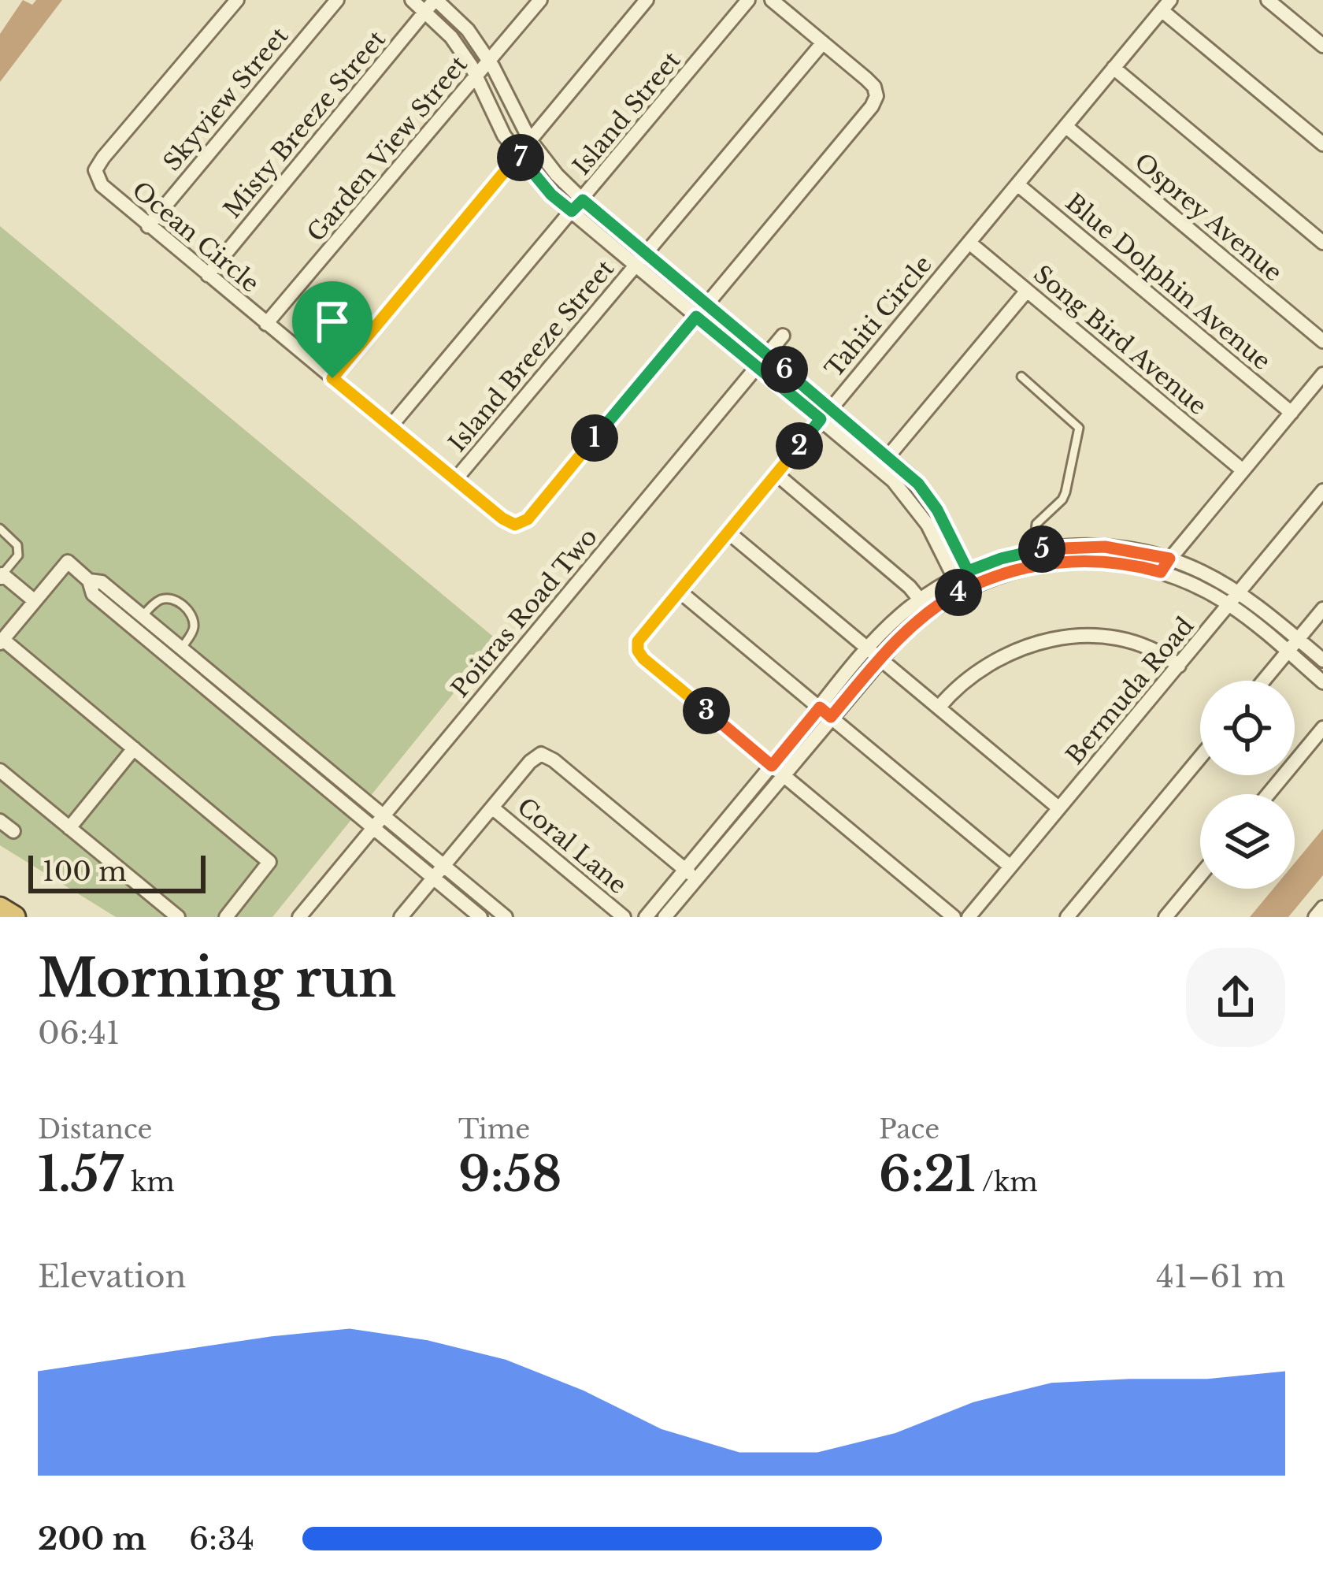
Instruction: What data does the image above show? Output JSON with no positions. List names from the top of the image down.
{
  "streets": {
    "street": [
      "Skyview Street",
      "Island Street",
      "Misty Breeze Street",
      "Garden View Street",
      "Osprey Avenue",
      "Ocean Circle",
      "Blue Dolphin Avenue",
      "Tahiti Circle",
      "Song Bird Avenue",
      "Island Breeze Street",
      "Poitras Road Two",
      "Bermuda Road",
      "Coral Lane"
    ]
  },
  "crossings": [
    ["Skyview Street", "Ocean Circle"],
    ["Island Street", "Ocean Circle"],
    ["Misty Breeze Street", "Ocean Circle"],
    ["Garden View Street", "Ocean Circle"],
    ["Osprey Avenue", "Tahiti Circle"],
    ["Ocean Circle", "Island Breeze Street"],
    ["Blue Dolphin Avenue", "Tahiti Circle"],
    ["Tahiti Circle", "Song Bird Avenue"]
  ],
  "scale_bar": "100 m",
  "page": {
    "pins": [
      "7",
      "6",
      "1",
      "2",
      "5",
      "4",
      "3"
    ],
    "scale": "100 m",
    "heading": ["Morning run", "06:41"],
    "stats": [
      ["Distance", "1.57 km"],
      ["Time", "9:58"],
      ["Pace", "6:21 /km"]
    ],
    "chart": ["Elevation", "41–61 m"],
    "list": [
      {
        "name": "200 m",
        "note": "6:34"
      }
    ]
  }
}
